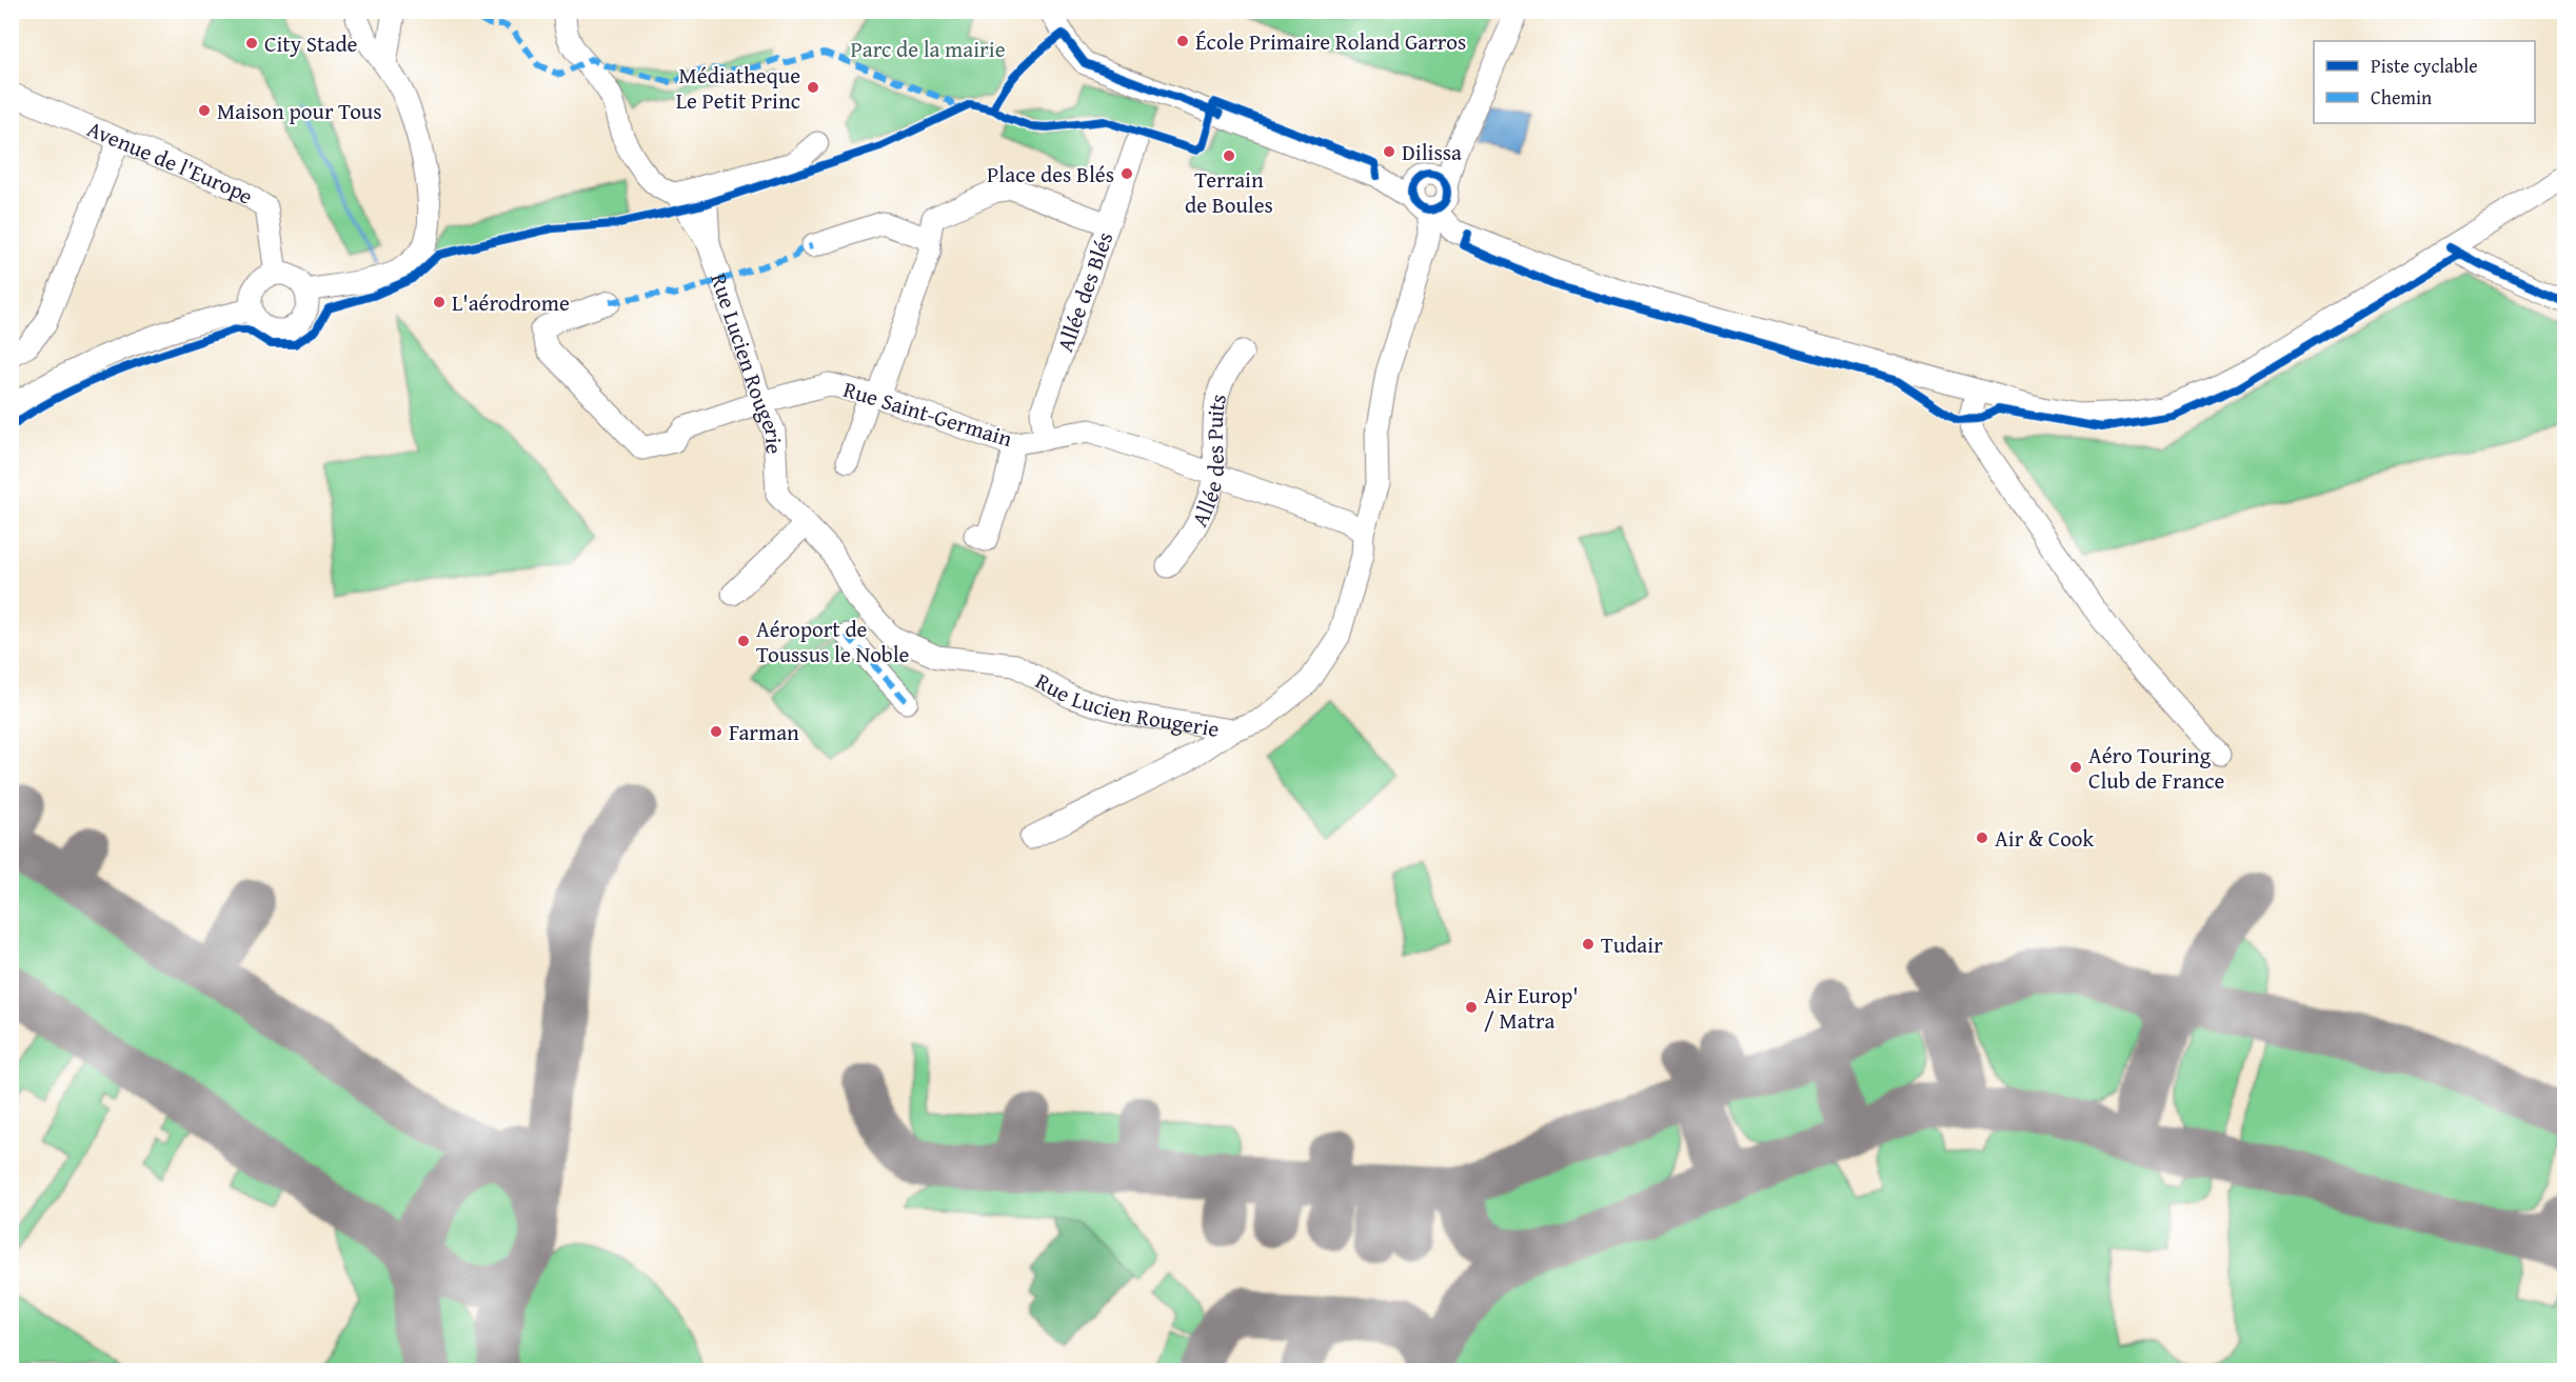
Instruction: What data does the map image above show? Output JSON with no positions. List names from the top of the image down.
{
  "streets": {
    "street": [
      "Avenue de l'Europe",
      "Allée des Blés",
      "Rue Lucien Rougerie",
      "Rue Saint-Germain",
      "Allée des Puits"
    ]
  },
  "crossings": [
    ["Allée des Blés", "Rue Saint-Germain"],
    ["Rue Lucien Rougerie", "Rue Saint-Germain"],
    ["Rue Saint-Germain", "Allée des Puits"]
  ],
  "parks": ["Parc de la mairie"],
  "places": [
    "École Primaire Roland Garros",
    "City Stade",
    "Médiatheque Le Petit Princ",
    "Maison pour Tous",
    "Dilissa",
    "Terrain de Boules",
    "Place des Blés",
    "L'aérodrome",
    "Aéroport de Toussus le Noble",
    "Farman",
    "Aéro Touring Club de France",
    "Air & Cook",
    "Tudair",
    "Air Europ' / Matra"
  ],
  "legend": ["Piste cyclable", "Chemin"]
}
